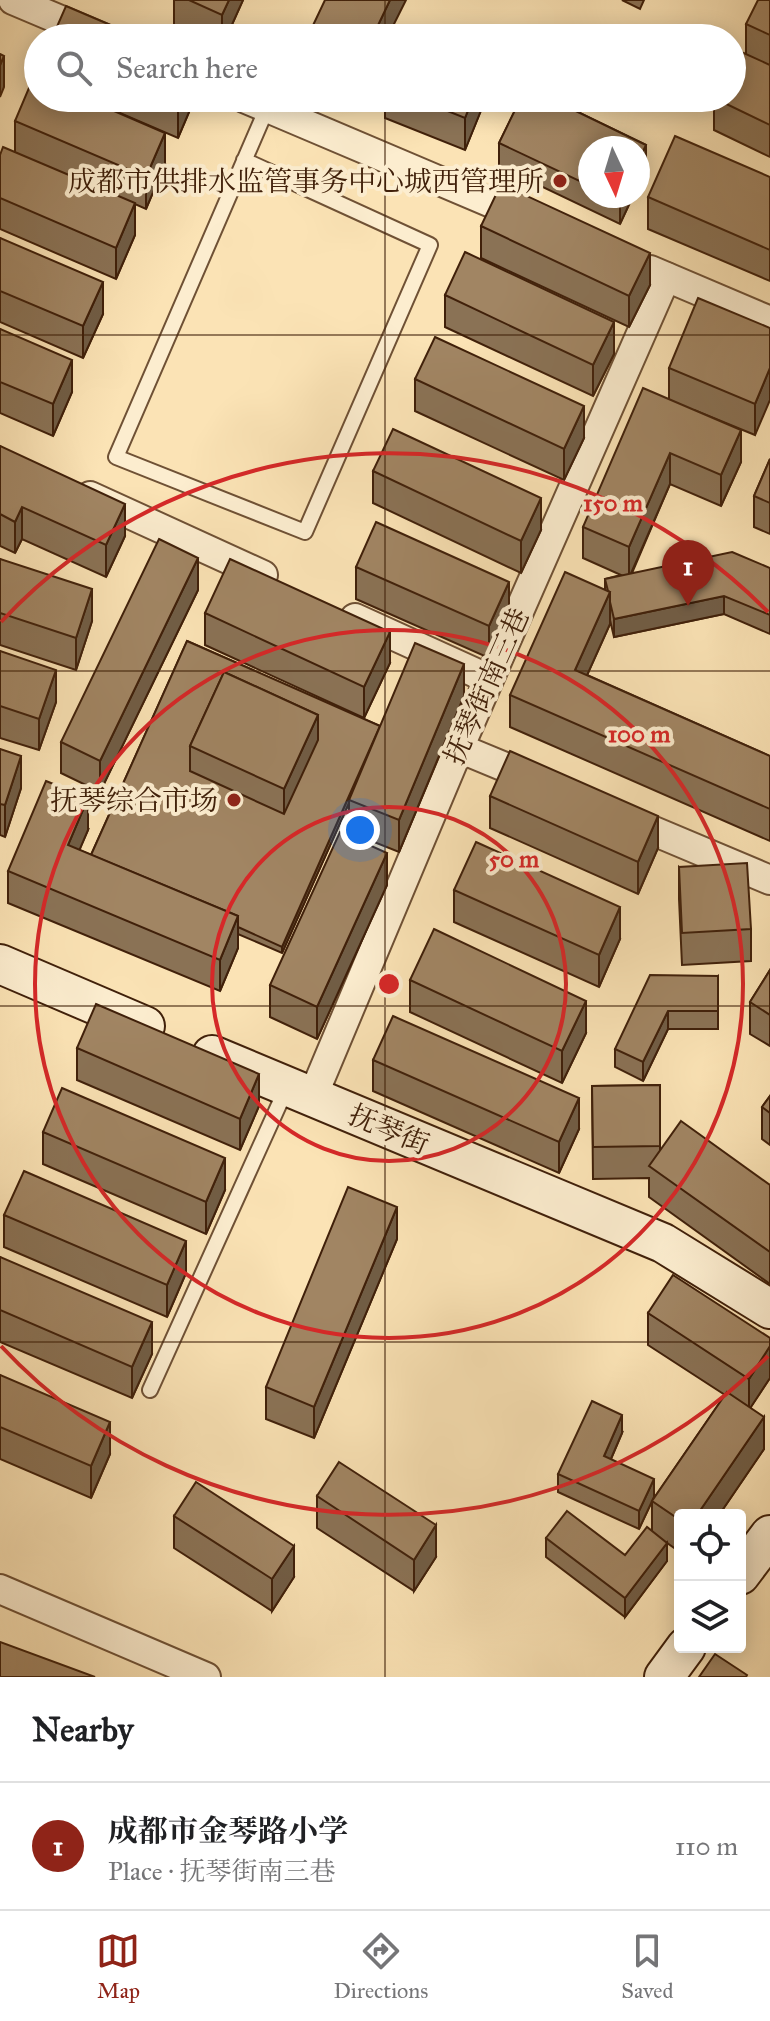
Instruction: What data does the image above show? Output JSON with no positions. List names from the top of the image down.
{
  "streets": {
    "street": ["抚琴街南三巷", "抚琴街"]
  },
  "crossings": [
    ["抚琴街南三巷", "抚琴街"]
  ],
  "places": ["成都市供排水监管事务中心城西管理所", "抚琴综合市场"],
  "north": "bottom",
  "page": {
    "search": "Search here",
    "pins": "1",
    "heading": "Nearby",
    "list": [
      {
        "mark": "1",
        "name": "成都市金琴路小学",
        "note": "Place · 抚琴街南三巷",
        "value": "110 m"
      }
    ],
    "nav": ["Map", "Directions", "Saved"]
  },
  "rings": ["150 m", "100 m", "50 m"]
}
